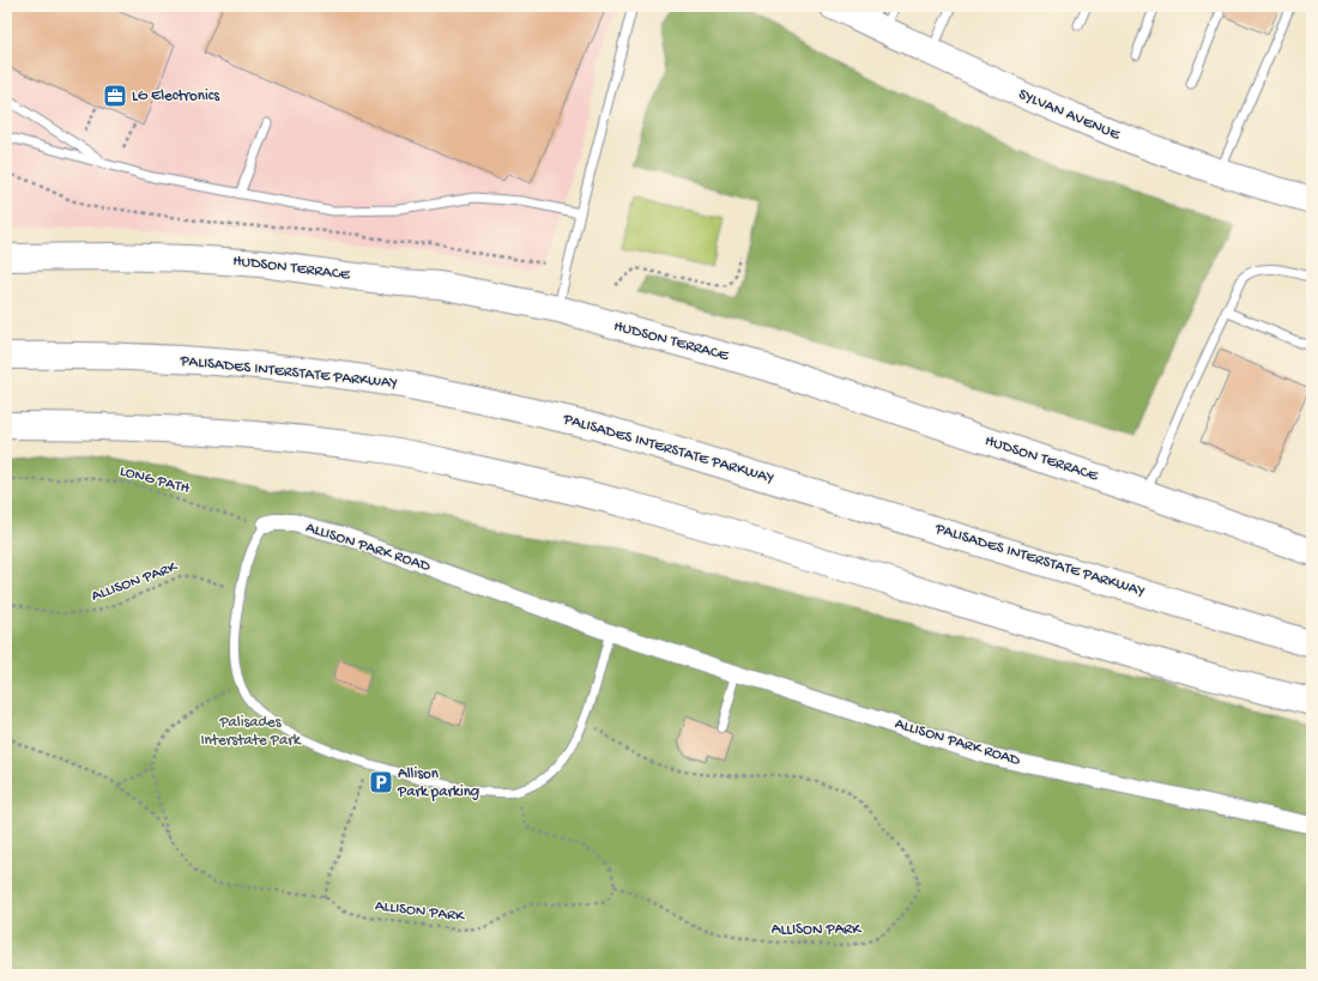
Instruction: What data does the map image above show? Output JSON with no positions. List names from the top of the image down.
{
  "streets": {
    "main road": ["SYLVAN AVENUE", "HUDSON TERRACE", "PALISADES INTERSTATE PARKWAY"],
    "street": ["ALLISON PARK ROAD"],
    "path": ["LONG PATH", "ALLISON PARK"]
  },
  "crossings": [
    ["LONG PATH", "ALLISON PARK ROAD"]
  ],
  "parks": ["Palisades Interstate Park"],
  "places": {
    "office": ["LG Electronics"],
    "parking": ["Allison Park parking"]
  }
}
